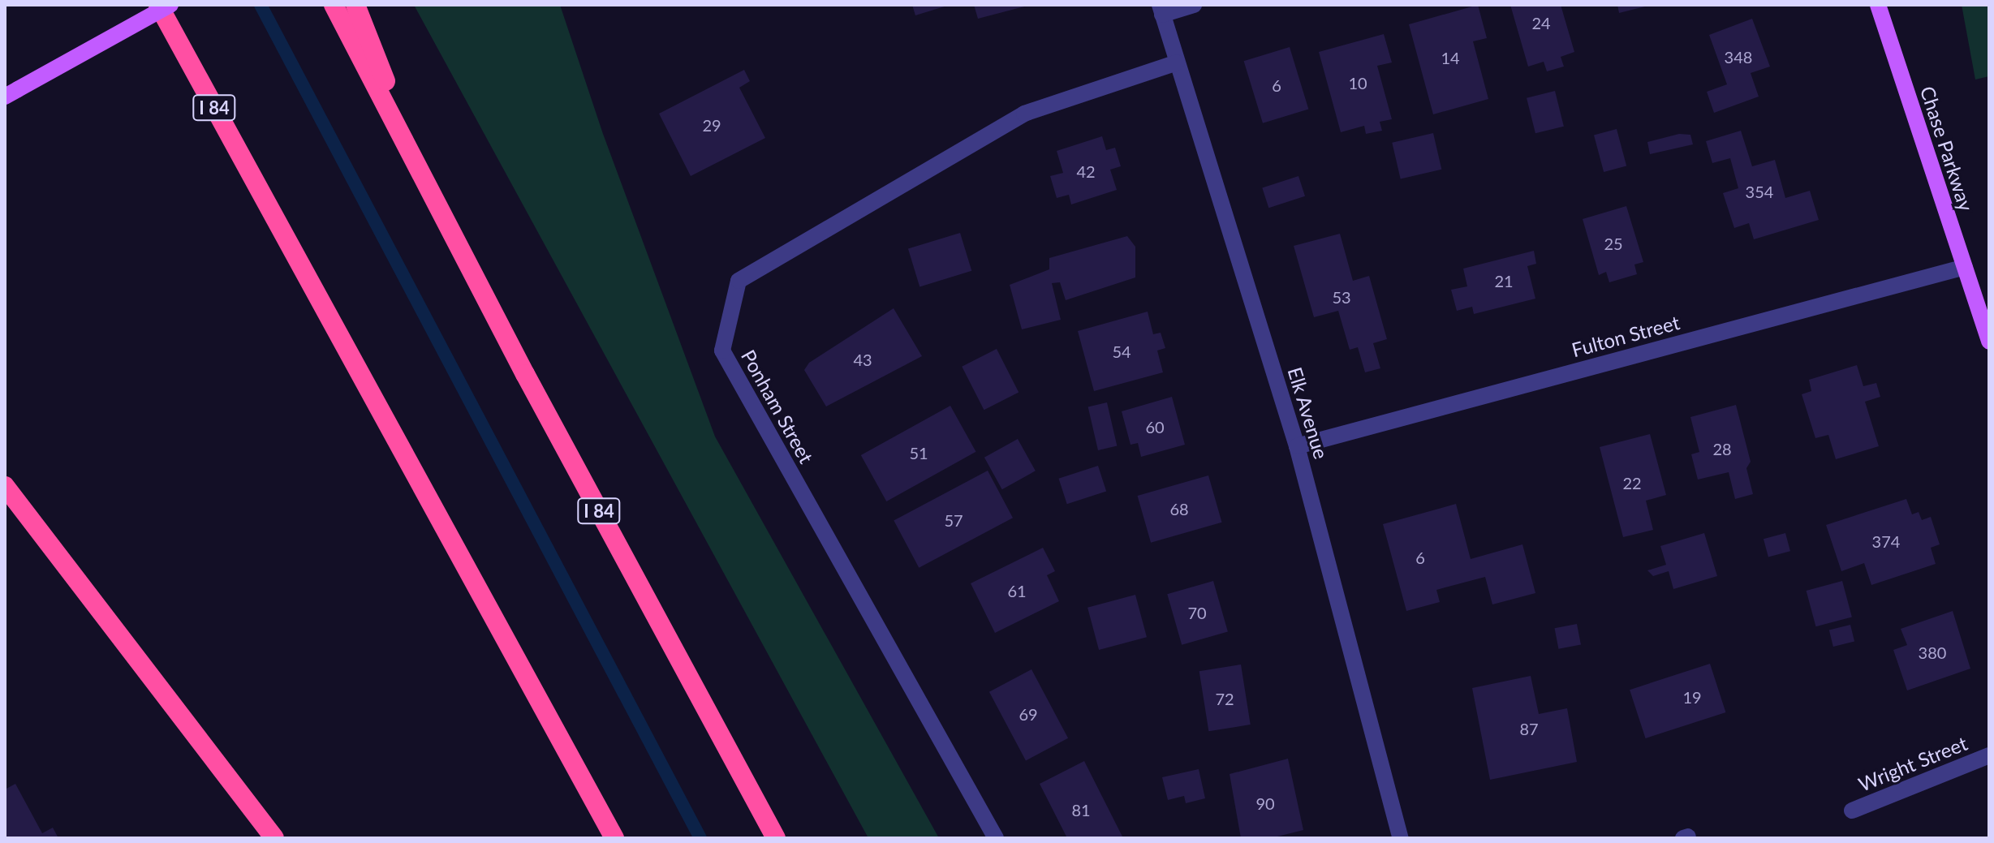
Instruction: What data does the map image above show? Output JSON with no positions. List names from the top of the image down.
{
  "streets": {
    "highway": ["I 84"],
    "main road": ["Chase Parkway"],
    "street": [
      "Fulton Street",
      "Ponham Street",
      "Elk Avenue",
      "Wright Street"
    ]
  },
  "crossings": [
    ["Chase Parkway", "Fulton Street"],
    ["Fulton Street", "Elk Avenue"],
    ["Ponham Street", "Elk Avenue"]
  ],
  "house_numbers": [
    "24",
    "348",
    "14",
    "10",
    "6",
    "29",
    "42",
    "354",
    "25",
    "21",
    "53",
    "54",
    "43",
    "60",
    "28",
    "51",
    "22",
    "68",
    "57",
    "374",
    "6",
    "61",
    "70",
    "380",
    "19",
    "72",
    "69",
    "87",
    "90",
    "81"
  ]
}
